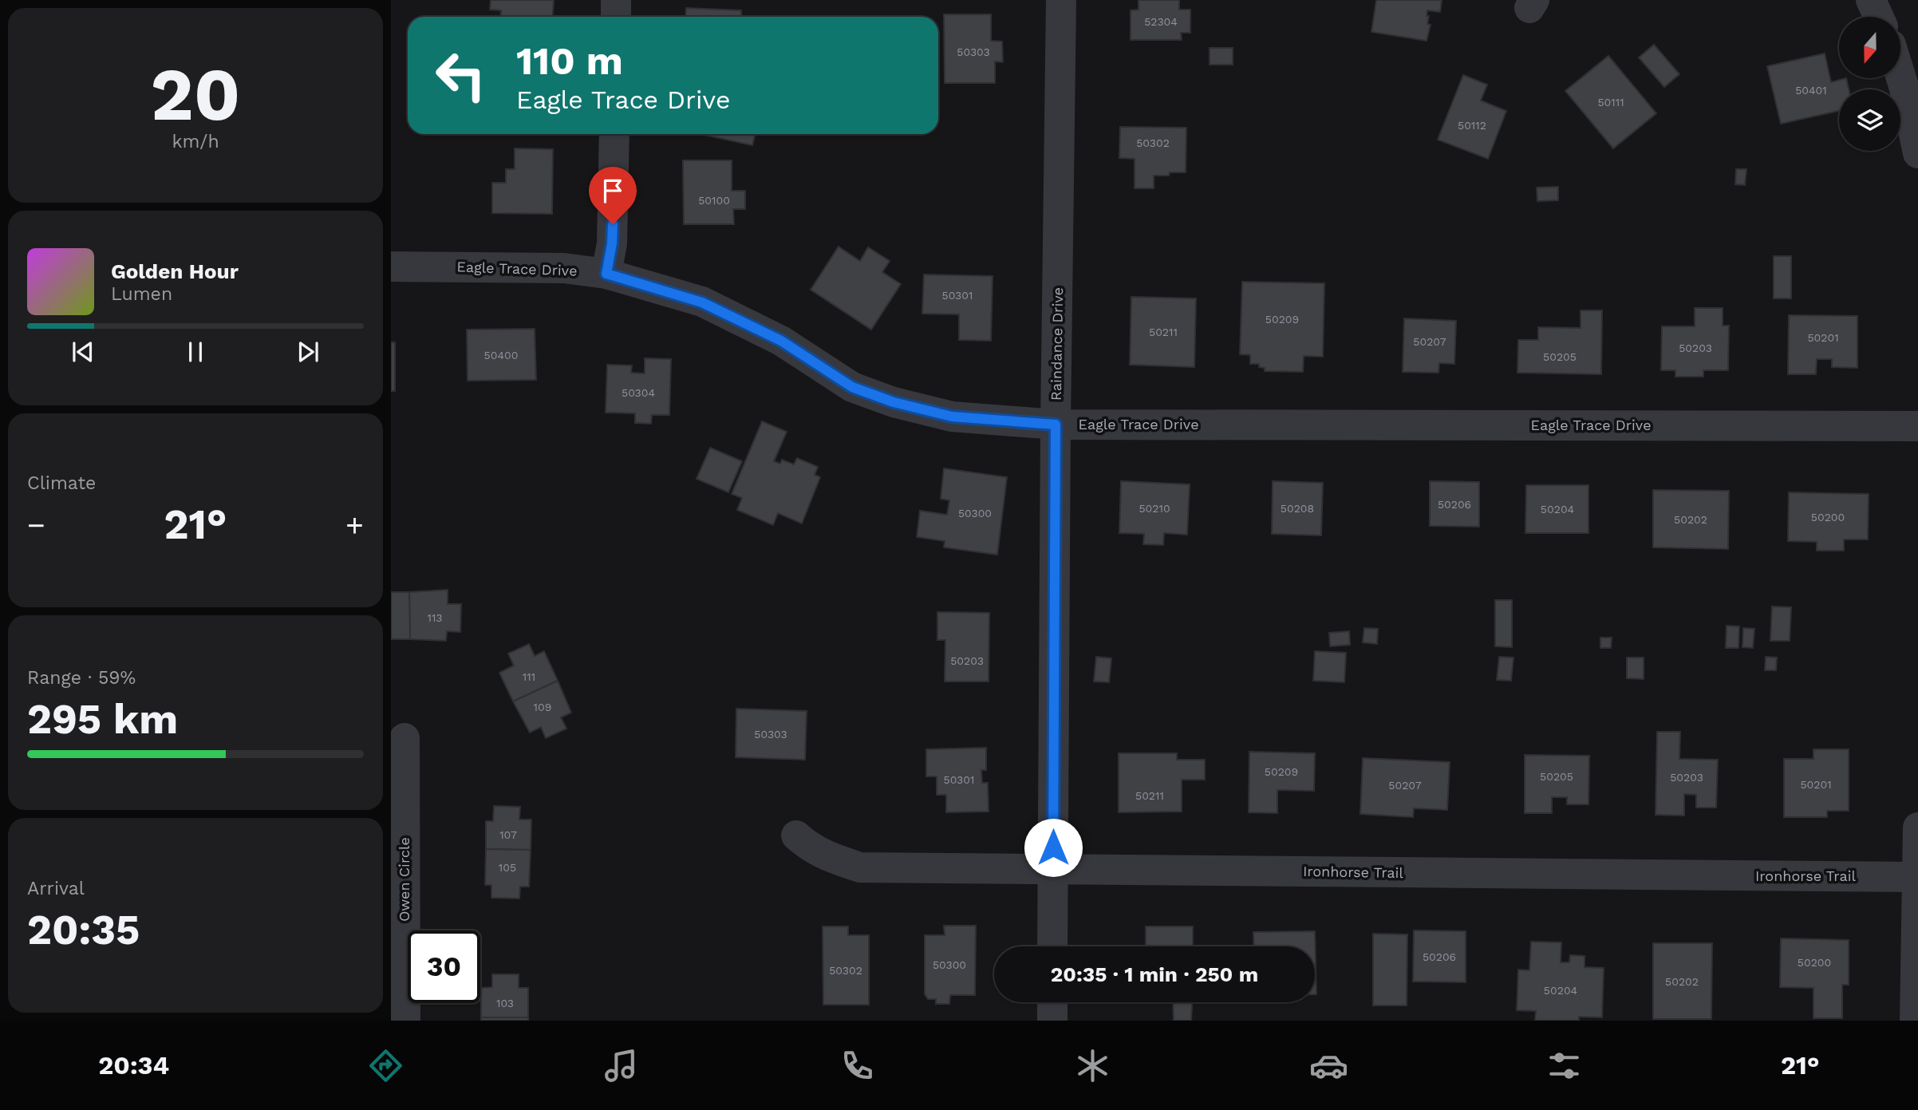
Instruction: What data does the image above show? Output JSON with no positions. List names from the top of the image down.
{
  "streets": {
    "street": [
      "Eagle Trace Drive",
      "Raindance Drive",
      "Ironhorse Trail",
      "Owen Circle"
    ]
  },
  "crossings": [
    ["Eagle Trace Drive", "Raindance Drive"],
    ["Raindance Drive", "Ironhorse Trail"]
  ],
  "house_numbers": [
    "52304",
    "50303",
    "50401",
    "50111",
    "50112",
    "50302",
    "50100",
    "50301",
    "50209",
    "50211",
    "50201",
    "50207",
    "50203",
    "50400",
    "50205",
    "50304",
    "50206",
    "50210",
    "50208",
    "50204",
    "50300",
    "50200",
    "50202",
    "113",
    "50203",
    "111",
    "109",
    "50303",
    "50209",
    "50205",
    "50203",
    "50301",
    "50201",
    "50207",
    "50211",
    "107",
    "105",
    "50206",
    "50200",
    "50300",
    "50302",
    "50202",
    "50204",
    "103"
  ],
  "north": "bottom",
  "page": {
    "tile": [
      ["20", "km/h"],
      "Climate",
      ["Range · 59%", "295 km"],
      ["Arrival", "20:35"]
    ],
    "turn": ["110 m", "Eagle Trace Drive"],
    "song": ["Golden Hour", "Lumen"],
    "heat": ["−", "21°", "+"],
    "limit": "30",
    "trip": "20:35 · 1 min · 250 m",
    "tabs": ["20:34", "21°"]
  }
}
